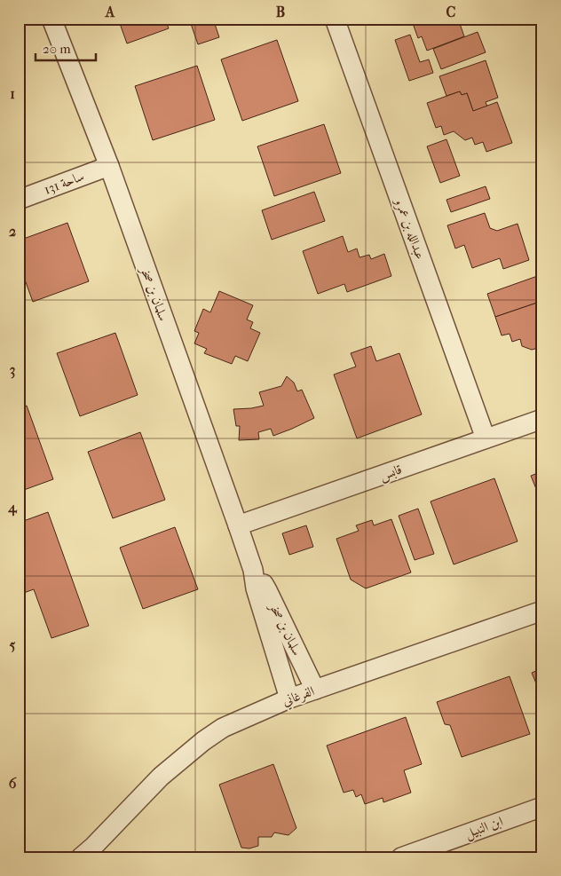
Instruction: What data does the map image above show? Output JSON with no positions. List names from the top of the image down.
{
  "streets": {
    "street": [
      "ساحة 131",
      "عبدالله بن عمرو",
      "سلمان بن صخر",
      "قابس",
      "الفرغاني",
      "ابن النبيل"
    ]
  },
  "crossings": [
    ["ساحة 131", "سلمان بن صخر"],
    ["عبدالله بن عمرو", "قابس"],
    ["سلمان بن صخر", "قابس"],
    ["سلمان بن صخر", "الفرغاني"]
  ],
  "scale_bar": "20 m",
  "grid": {
    "columns": ["A", "B", "C"],
    "rows": [
      "1",
      "2",
      "3",
      "4",
      "5",
      "6"
    ]
  }
}
